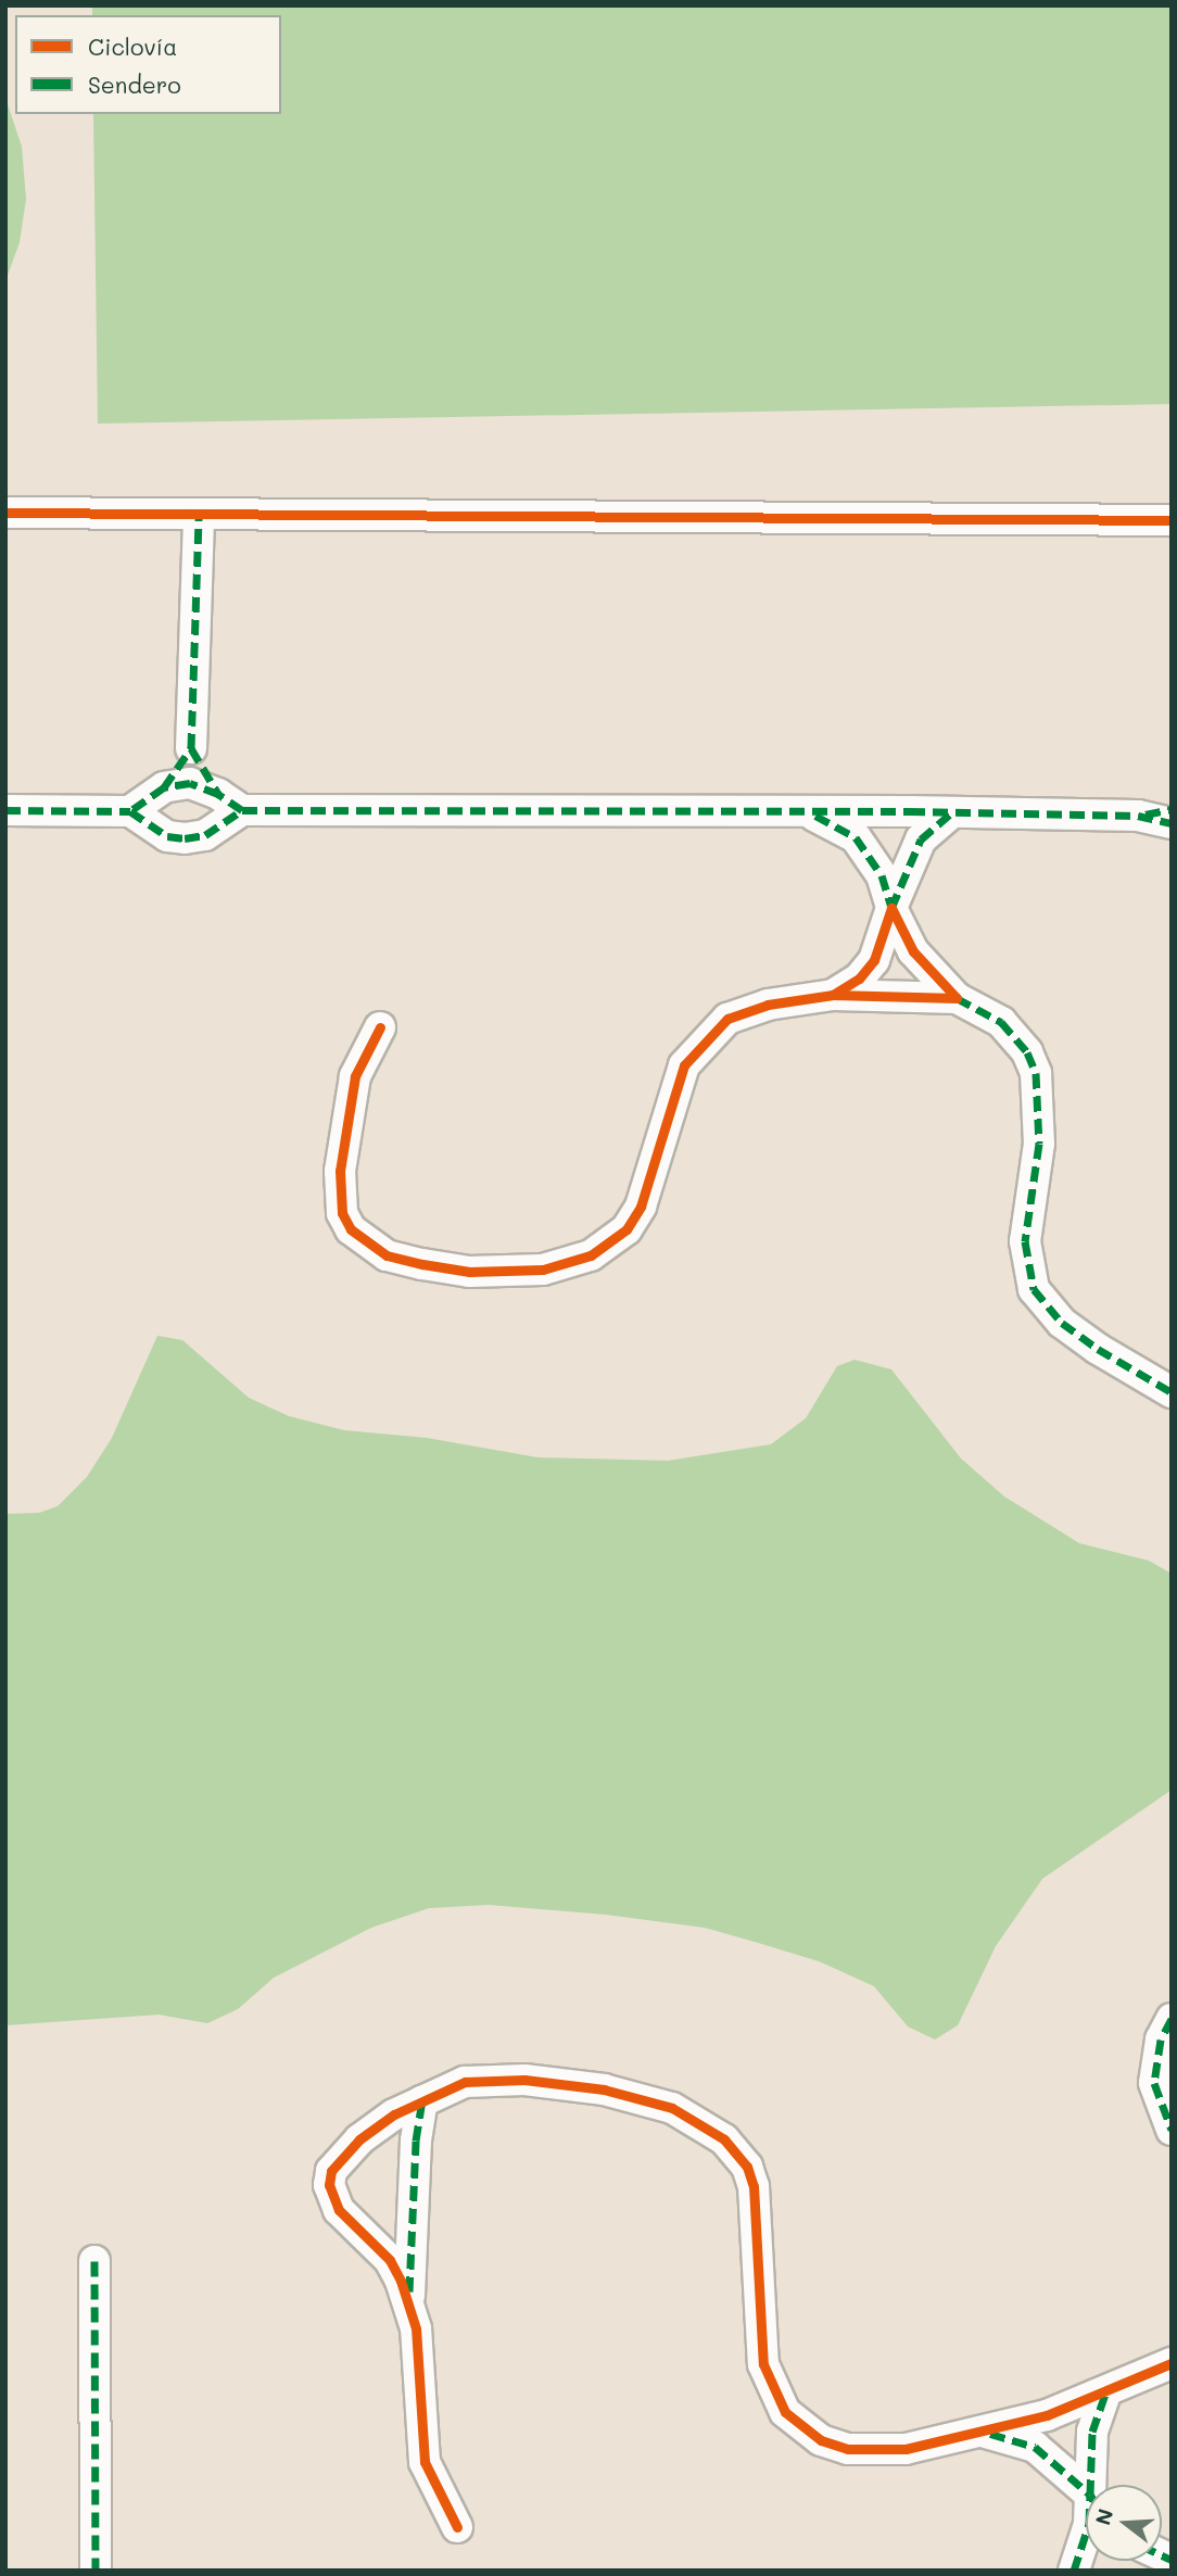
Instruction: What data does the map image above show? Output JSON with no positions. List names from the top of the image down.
{
  "legend": ["Ciclovía", "Sendero"],
  "north": "left"
}
